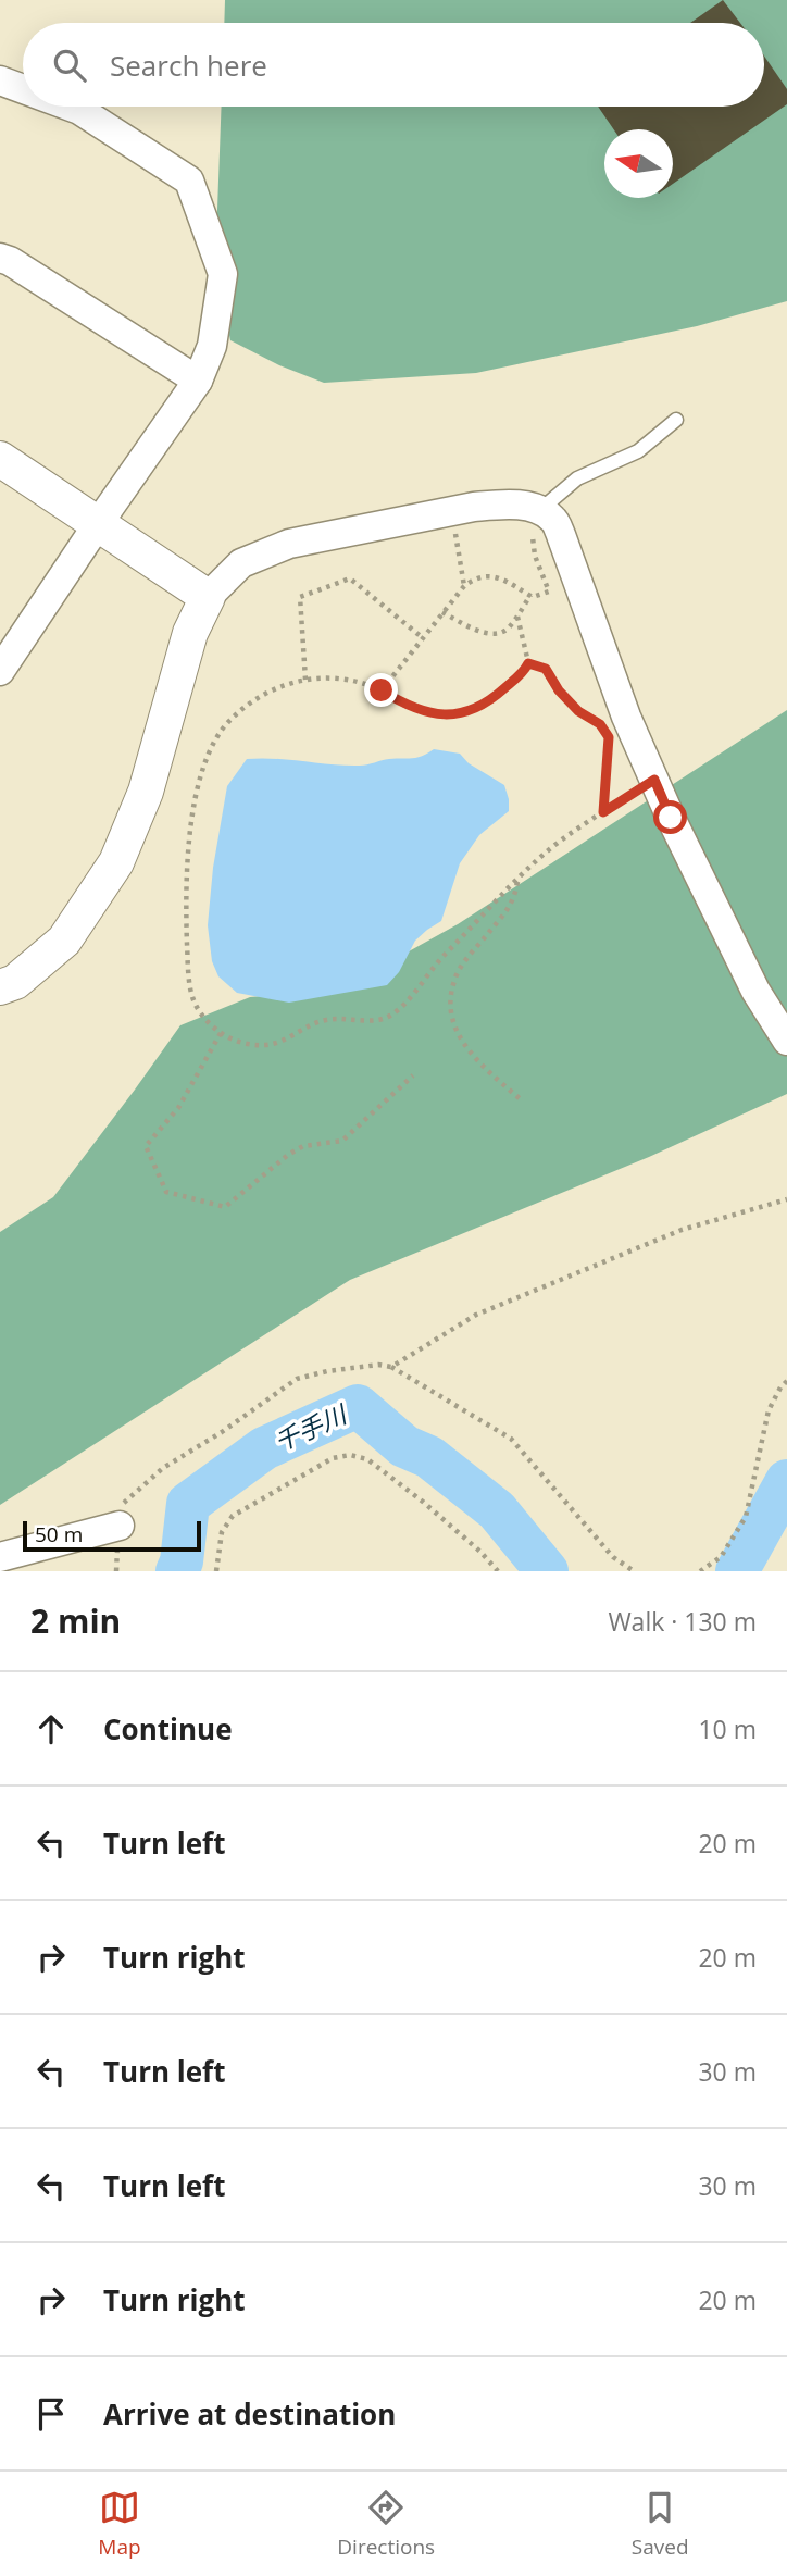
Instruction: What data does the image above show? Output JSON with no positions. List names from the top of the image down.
{
  "water": ["千手川"],
  "scale_bar": "50 m",
  "north": "left",
  "page": {
    "search": "Search here",
    "scale": "50 m",
    "heading": ["2 min", "Walk · 130 m"],
    "list": [
      ["Continue", "10 m"],
      ["Turn left", "20 m"],
      ["Turn right", "20 m"],
      ["Turn left", "30 m"],
      ["Turn left", "30 m"],
      ["Turn right", "20 m"],
      "Arrive at destination"
    ],
    "nav": ["Map", "Directions", "Saved"]
  }
}
